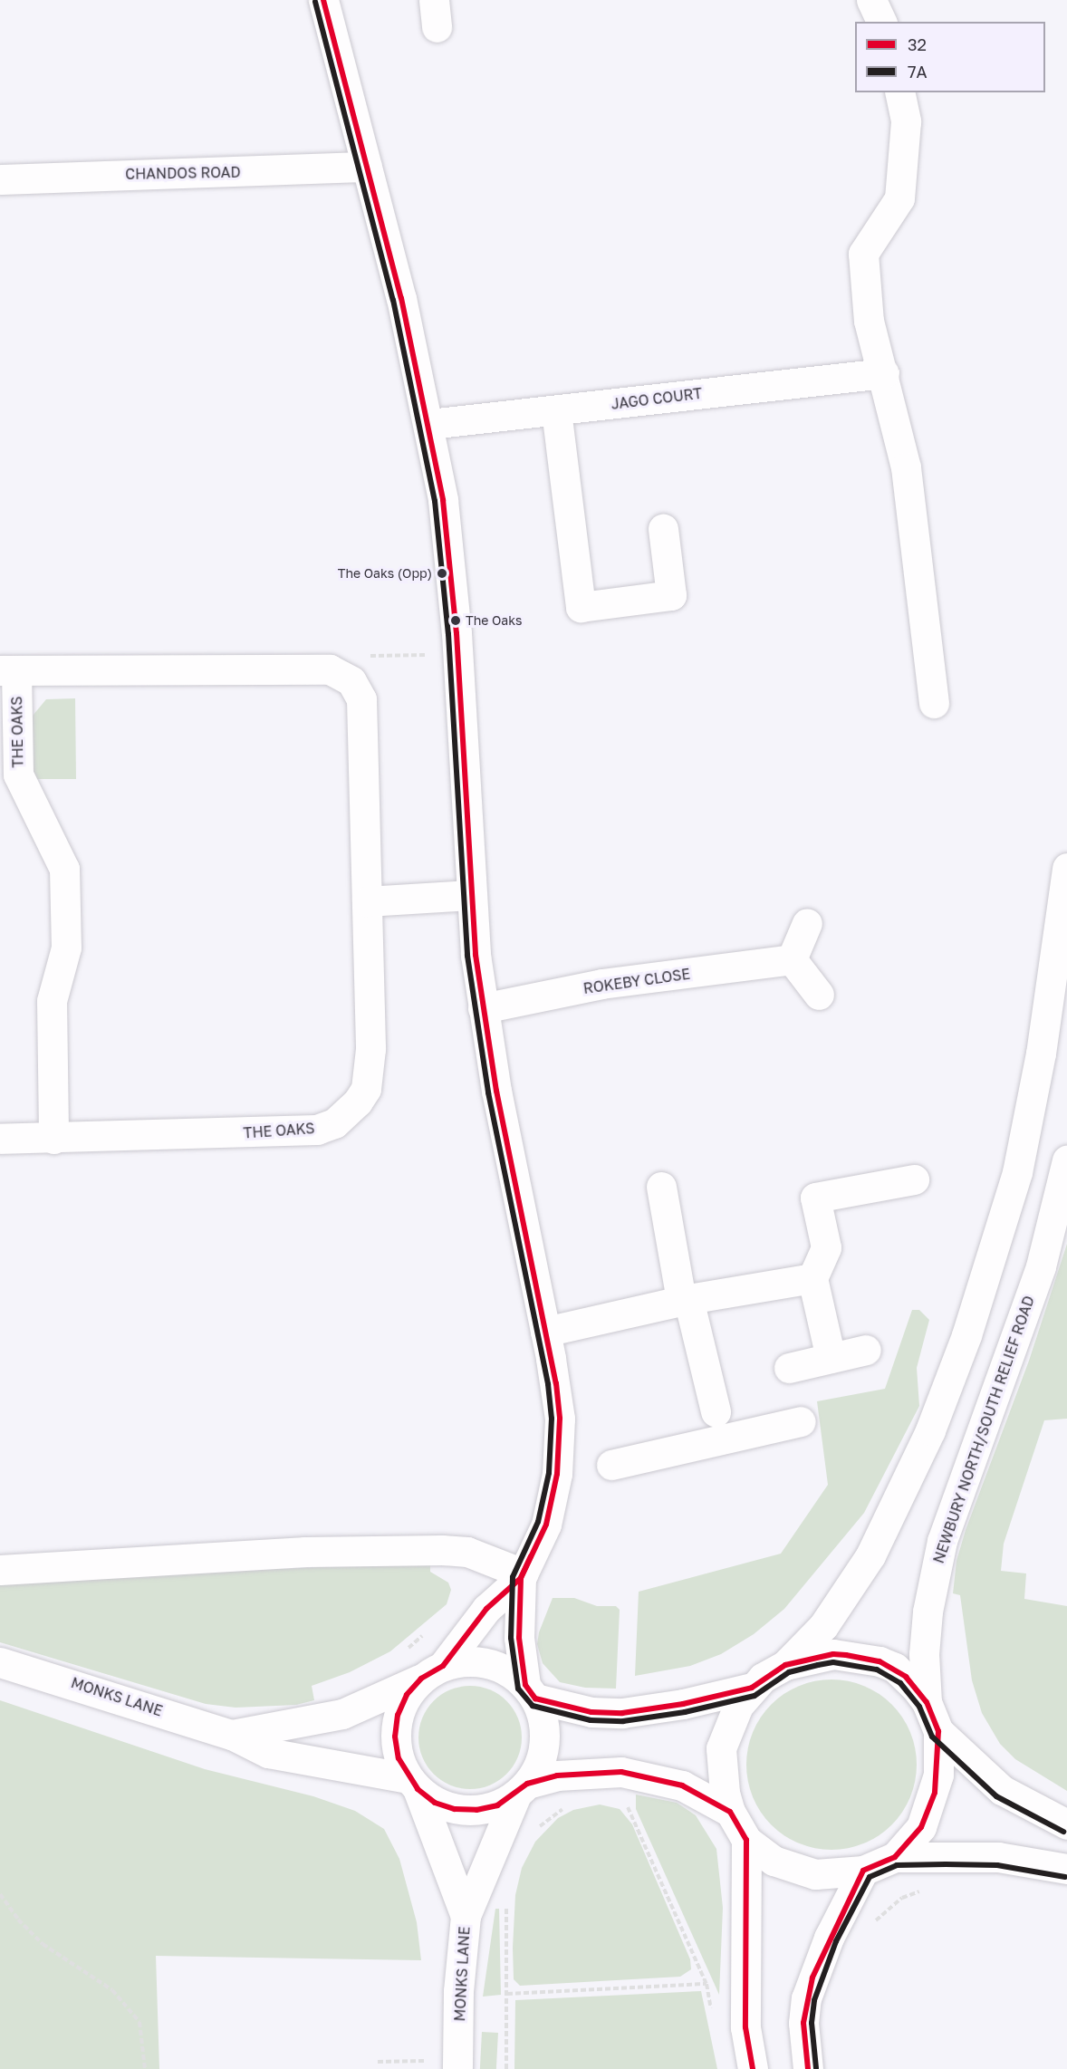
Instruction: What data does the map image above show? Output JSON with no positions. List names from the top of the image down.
{
  "streets": {
    "main road": [
      "CHANDOS ROAD",
      "JAGO COURT",
      "THE OAKS",
      "ROKEBY CLOSE",
      "NEWBURY NORTH/SOUTH RELIEF ROAD",
      "MONKS LANE"
    ]
  },
  "places": ["The Oaks (Opp)", "The Oaks"],
  "lines": ["transit line 32", "transit line 7A"],
  "legend": ["32", "7A"]
}
